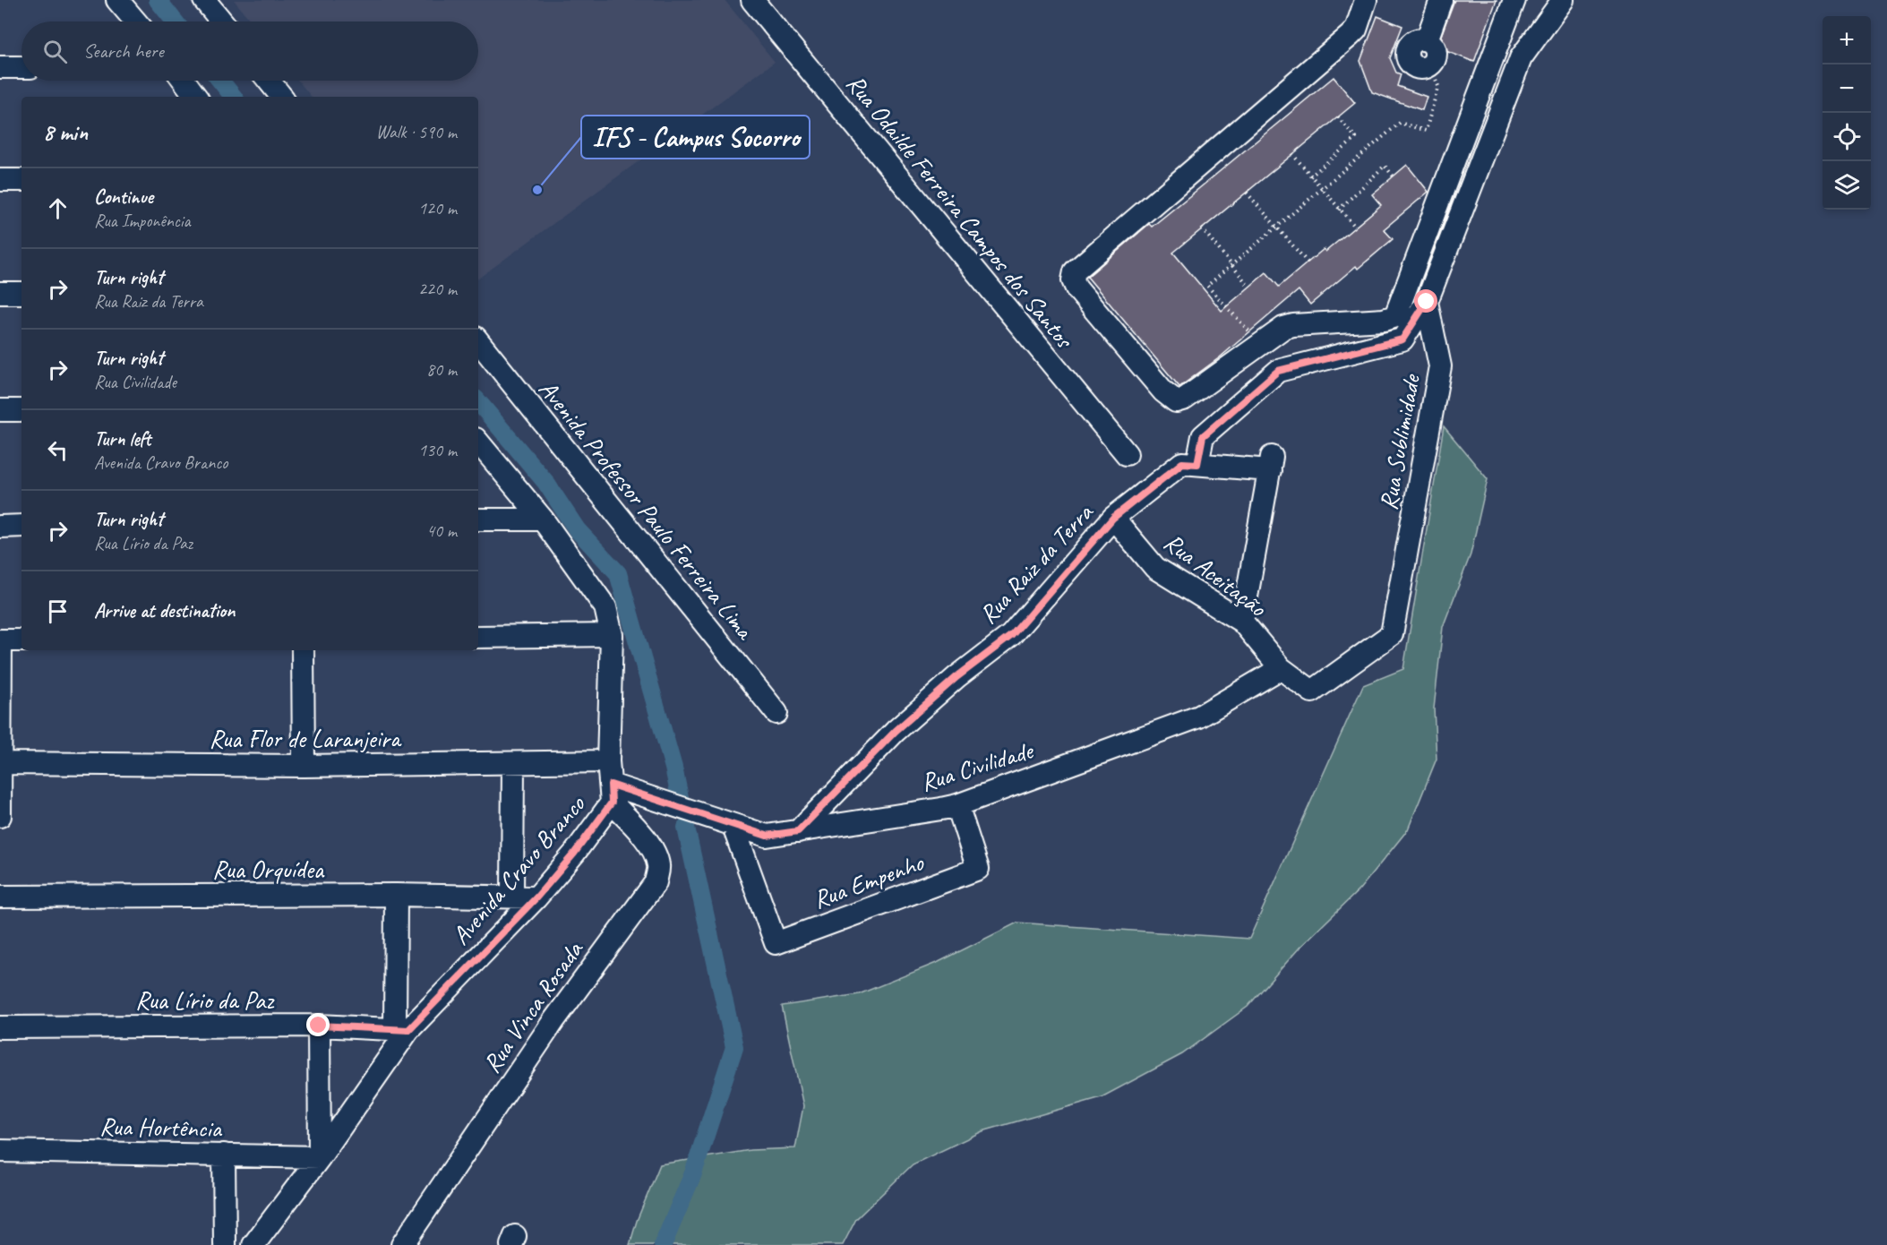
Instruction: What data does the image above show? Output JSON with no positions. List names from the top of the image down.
{
  "streets": {
    "street": [
      "Rua Odailde Ferreira Campos dos Santos",
      "Rua Sublimidade",
      "Avenida Professor Paulo Ferreira Lima",
      "Rua Raiz da Terra",
      "Rua Aceitação",
      "Rua Flor de Laranjeira",
      "Rua Civilidade",
      "Rua Orquídea",
      "Avenida Cravo Branco",
      "Rua Empenho",
      "Rua Lírio da Paz",
      "Rua Vinca Rosada",
      "Rua Hortência"
    ]
  },
  "crossings": [
    ["Rua Sublimidade", "Rua Aceitação"],
    ["Rua Raiz da Terra", "Rua Aceitação"],
    ["Rua Raiz da Terra", "Rua Civilidade"],
    ["Rua Aceitação", "Rua Civilidade"],
    ["Rua Flor de Laranjeira", "Avenida Cravo Branco"],
    ["Rua Civilidade", "Avenida Cravo Branco"],
    ["Rua Civilidade", "Rua Empenho"],
    ["Rua Civilidade", "Rua Vinca Rosada"],
    ["Rua Orquídea", "Avenida Cravo Branco"],
    ["Avenida Cravo Branco", "Rua Lírio da Paz"],
    ["Avenida Cravo Branco", "Rua Vinca Rosada"],
    ["Avenida Cravo Branco", "Rua Hortência"]
  ],
  "places": ["IFS - Campus Socorro"],
  "page": {
    "map_buttons": ["+", "−"],
    "search": "Search here",
    "heading": ["8 min", "Walk · 590 m"],
    "list": [
      ["Continue", "Rua Imponência", "120 m"],
      ["Turn right", "Rua Raiz da Terra", "220 m"],
      ["Turn right", "Rua Civilidade", "80 m"],
      ["Turn left", "Avenida Cravo Branco", "130 m"],
      ["Turn right", "Rua Lírio da Paz", "40 m"],
      "Arrive at destination"
    ]
  }
}
